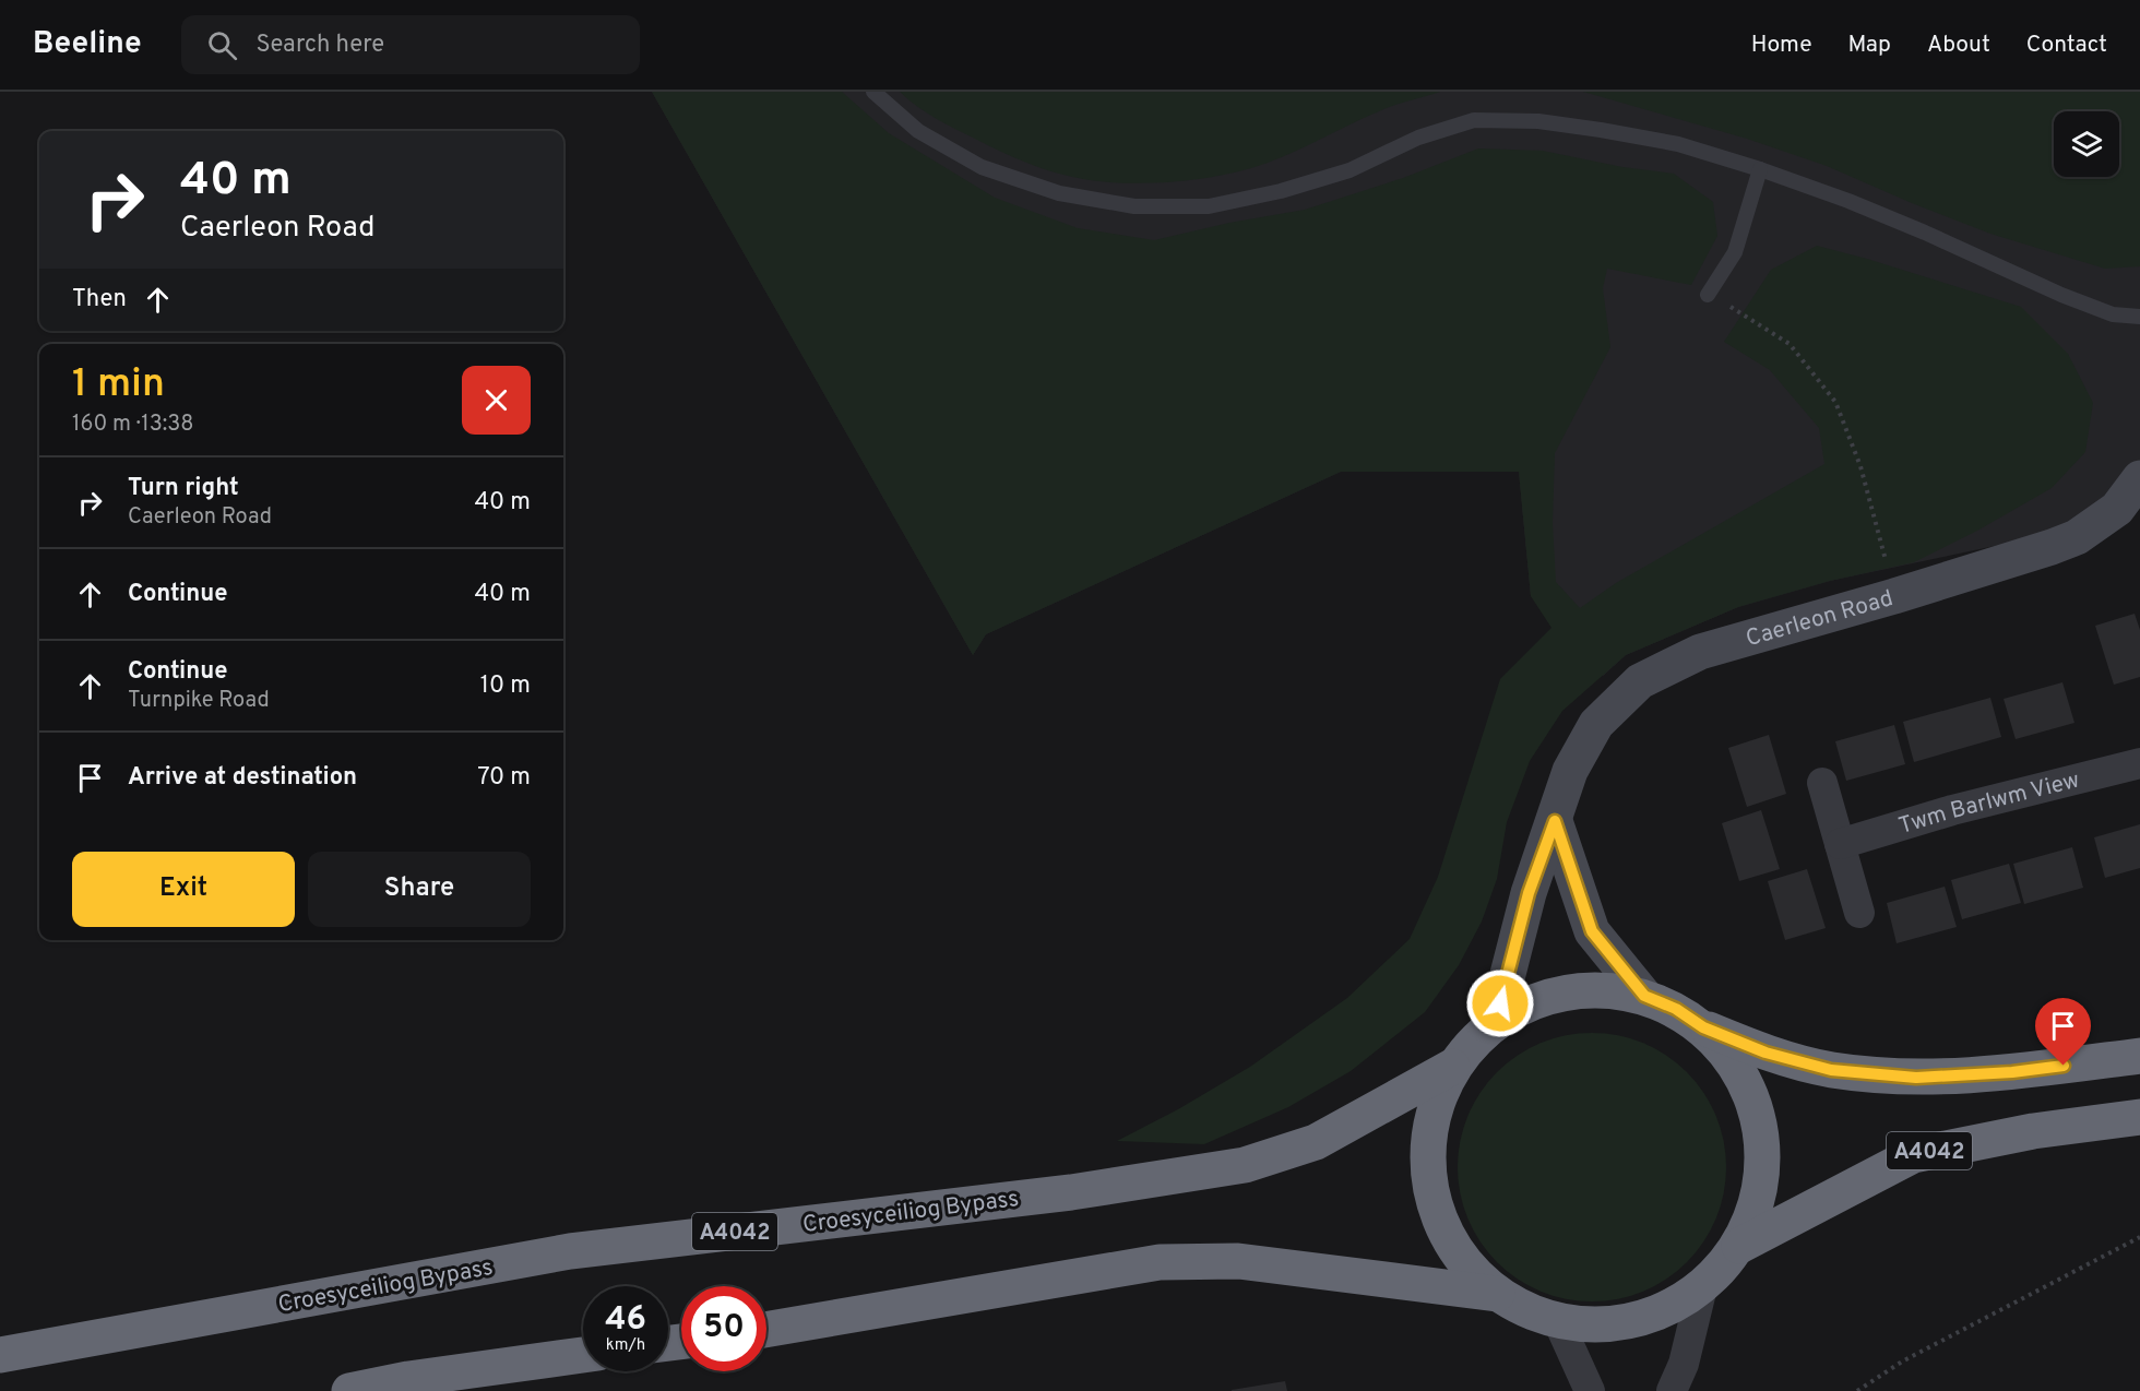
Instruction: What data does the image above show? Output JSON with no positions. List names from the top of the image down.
{
  "streets": {
    "highway": ["A4042", "Croesyceiliog Bypass"],
    "main road": ["Caerleon Road"],
    "street": ["Twm Barlwm View"]
  },
  "page": {
    "header": "Beeline",
    "search": "Search here",
    "nav": [
      "Home",
      "Map",
      "About",
      "Contact"
    ],
    "turn": ["40 m", "Caerleon Road"],
    "then": "Then",
    "heading": ["1 min", "160 m · 13:38"],
    "list": [
      {
        "name": "Turn right",
        "note": "Caerleon Road",
        "value": "40 m"
      },
      {
        "name": "Continue",
        "value": "40 m"
      },
      {
        "name": "Continue",
        "note": "Turnpike Road",
        "value": "10 m"
      },
      {
        "name": "Arrive at destination",
        "value": "70 m"
      }
    ],
    "buttons": ["Exit", "Share"],
    "speed": "46 km/h",
    "limit": "50"
  }
}
